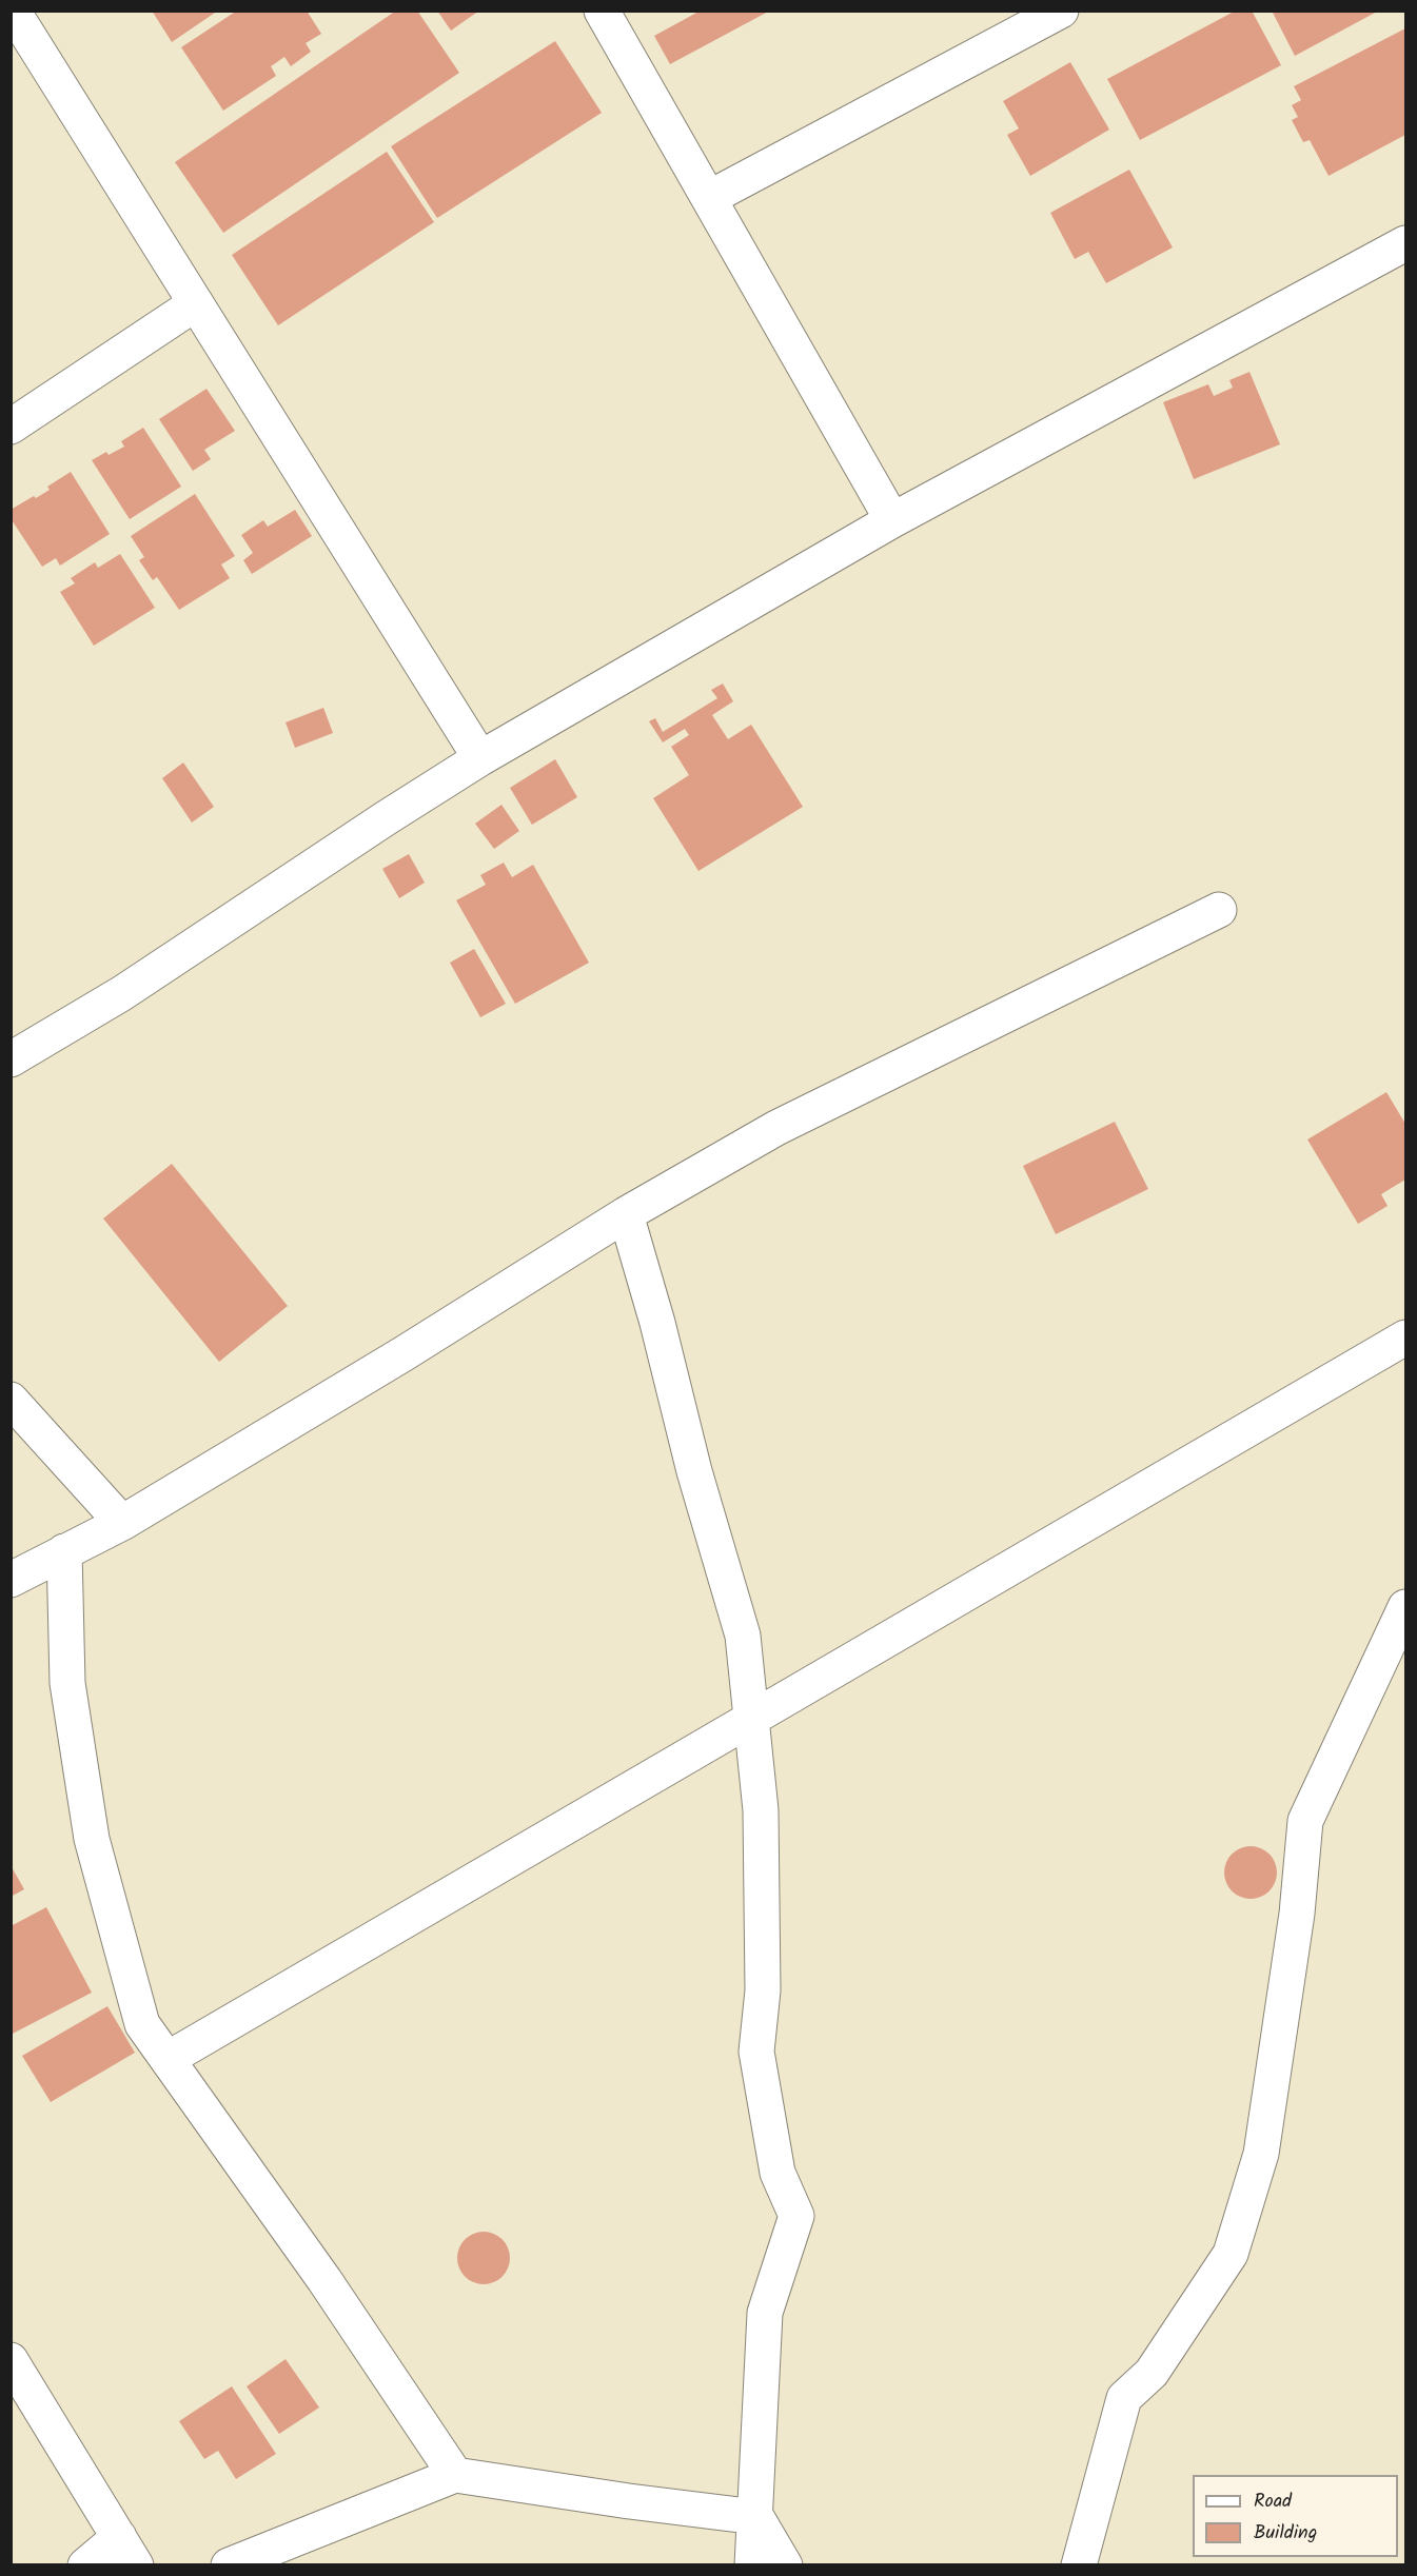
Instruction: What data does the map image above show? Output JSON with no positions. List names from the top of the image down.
{
  "legend": ["Road", "Building"]
}
